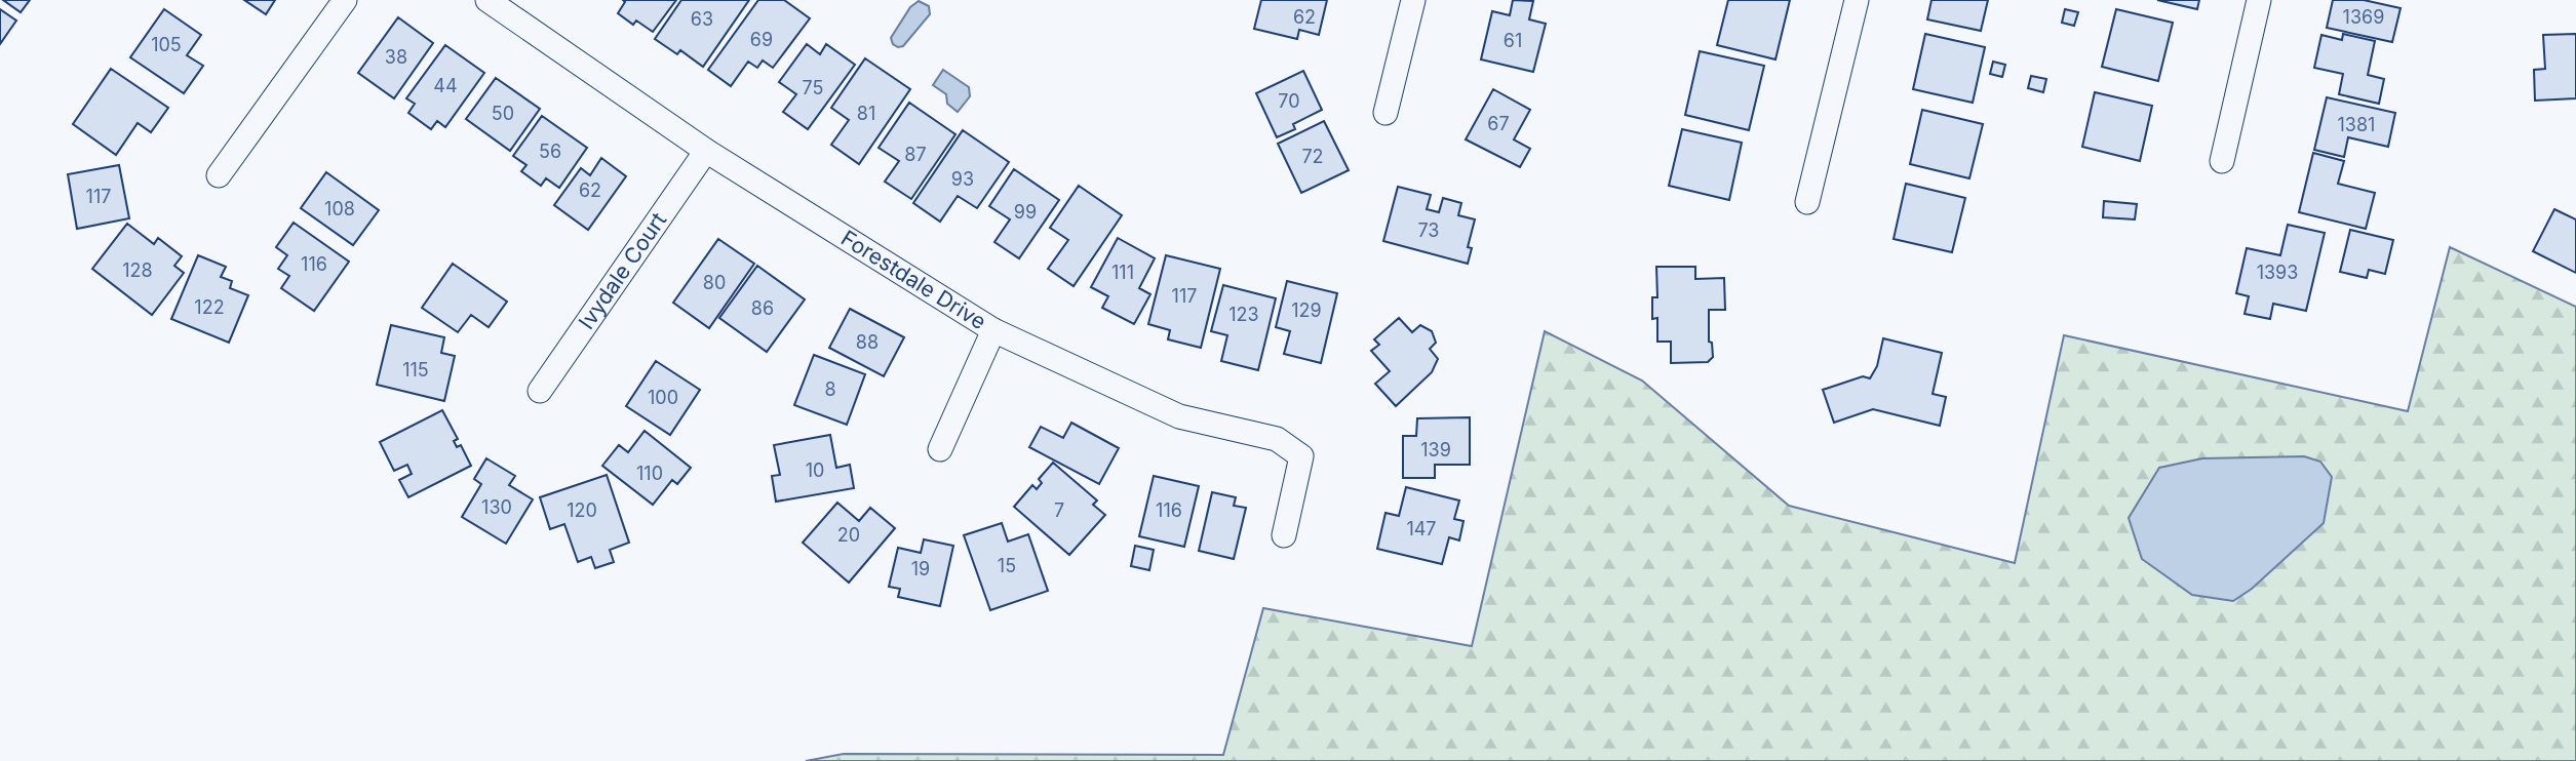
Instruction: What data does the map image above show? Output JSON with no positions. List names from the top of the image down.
{
  "streets": {
    "street": ["Ivydale Court", "Forestdale Drive"]
  },
  "crossings": [
    ["Ivydale Court", "Forestdale Drive"]
  ],
  "house_numbers": [
    "62",
    "1369",
    "63",
    "69",
    "61",
    "105",
    "38",
    "44",
    "75",
    "70",
    "50",
    "81",
    "67",
    "1381",
    "56",
    "87",
    "72",
    "93",
    "62",
    "117",
    "108",
    "99",
    "73",
    "116",
    "128",
    "111",
    "1393",
    "80",
    "117",
    "122",
    "86",
    "129",
    "123",
    "88",
    "115",
    "8",
    "100",
    "139",
    "10",
    "110",
    "130",
    "120",
    "7",
    "116",
    "147",
    "20",
    "15",
    "19"
  ]
}
